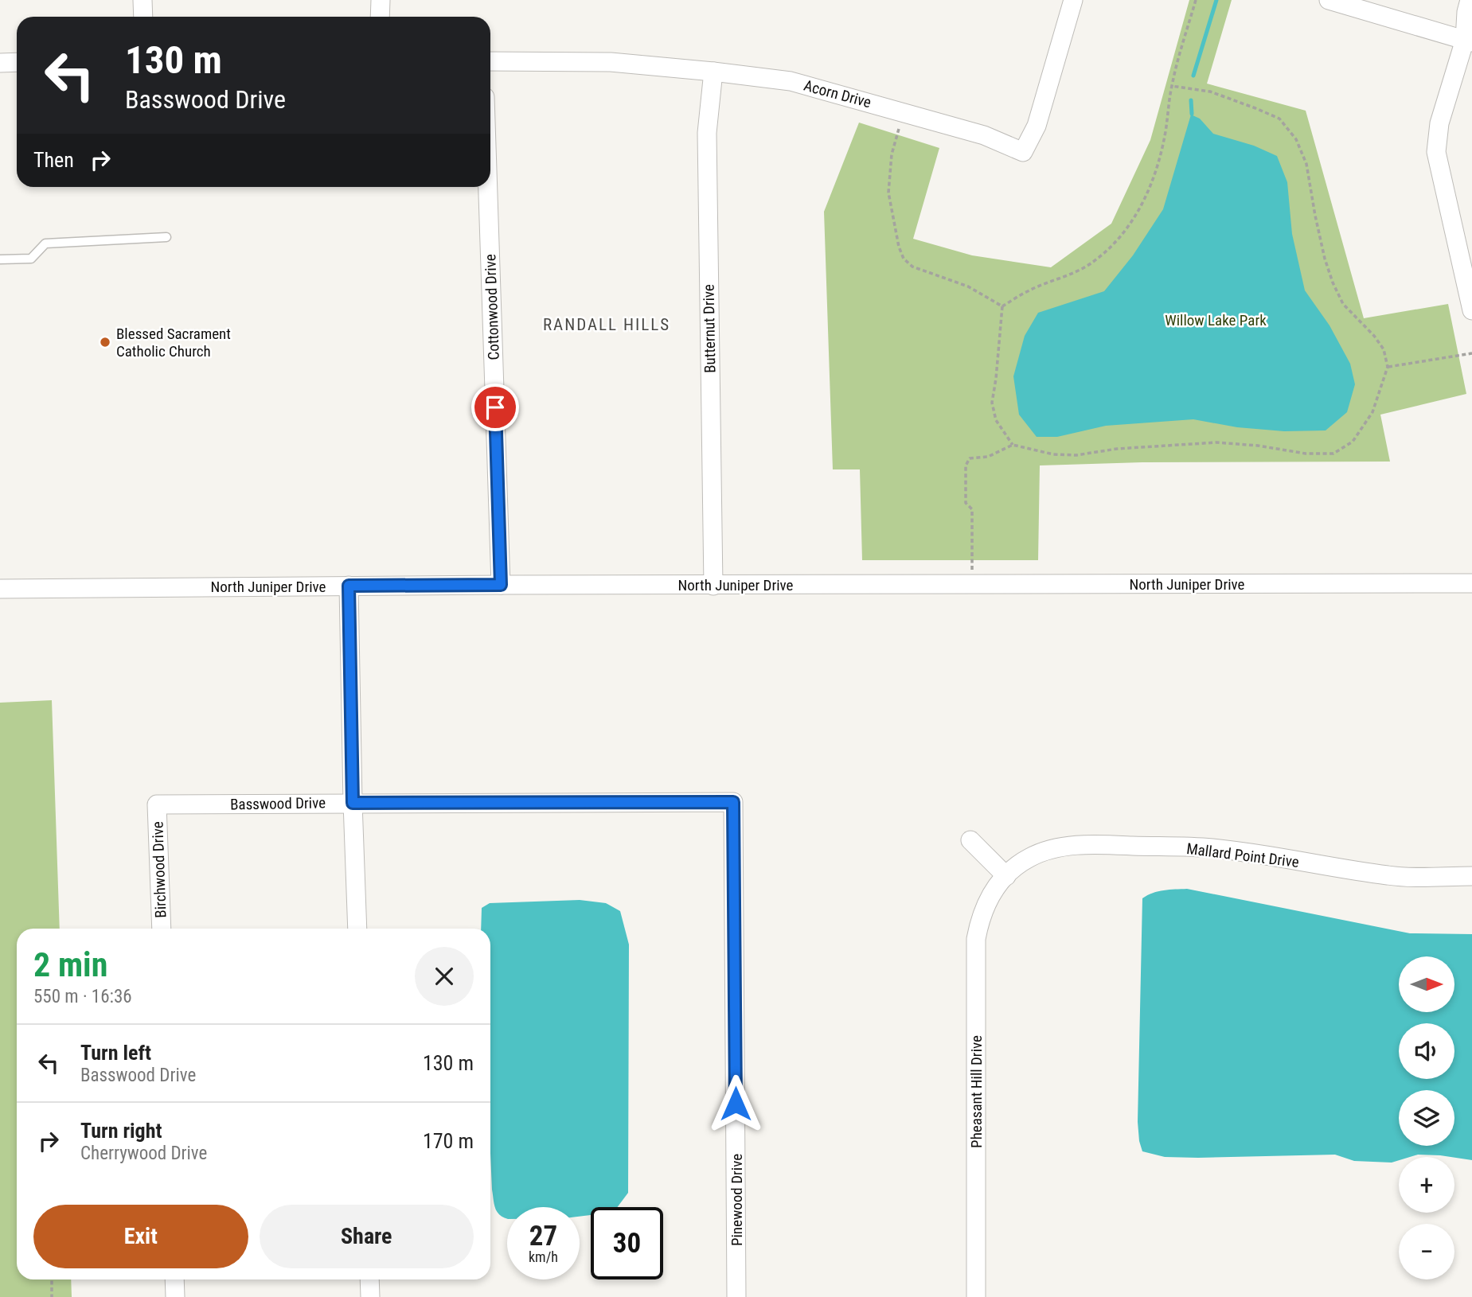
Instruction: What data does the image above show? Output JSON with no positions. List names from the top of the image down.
{
  "streets": {
    "street": [
      "Acorn Drive",
      "Cottonwood Drive",
      "Butternut Drive",
      "North Juniper Drive",
      "Basswood Drive",
      "Mallard Point Drive",
      "Birchwood Drive",
      "Pheasant Hill Drive",
      "Pinewood Drive"
    ]
  },
  "crossings": [
    ["Acorn Drive", "Butternut Drive"],
    ["Cottonwood Drive", "North Juniper Drive"],
    ["Butternut Drive", "North Juniper Drive"],
    ["Basswood Drive", "Birchwood Drive"],
    ["Basswood Drive", "Pinewood Drive"],
    ["Mallard Point Drive", "Pheasant Hill Drive"]
  ],
  "districts": ["RANDALL HILLS"],
  "parks": ["Willow Lake Park"],
  "places": ["Blessed Sacrament Catholic Church"],
  "north": "right",
  "page": {
    "turn": ["130 m", "Basswood Drive"],
    "then": "Then",
    "heading": ["2 min", "550 m · 16:36"],
    "map_buttons": ["+", "−"],
    "list": [
      {
        "name": "Turn left",
        "note": "Basswood Drive",
        "value": "130 m"
      },
      {
        "name": "Turn right",
        "note": "Cherrywood Drive",
        "value": "170 m"
      }
    ],
    "buttons": ["Exit", "Share"],
    "speed": "27 km/h",
    "limit": "30"
  }
}
